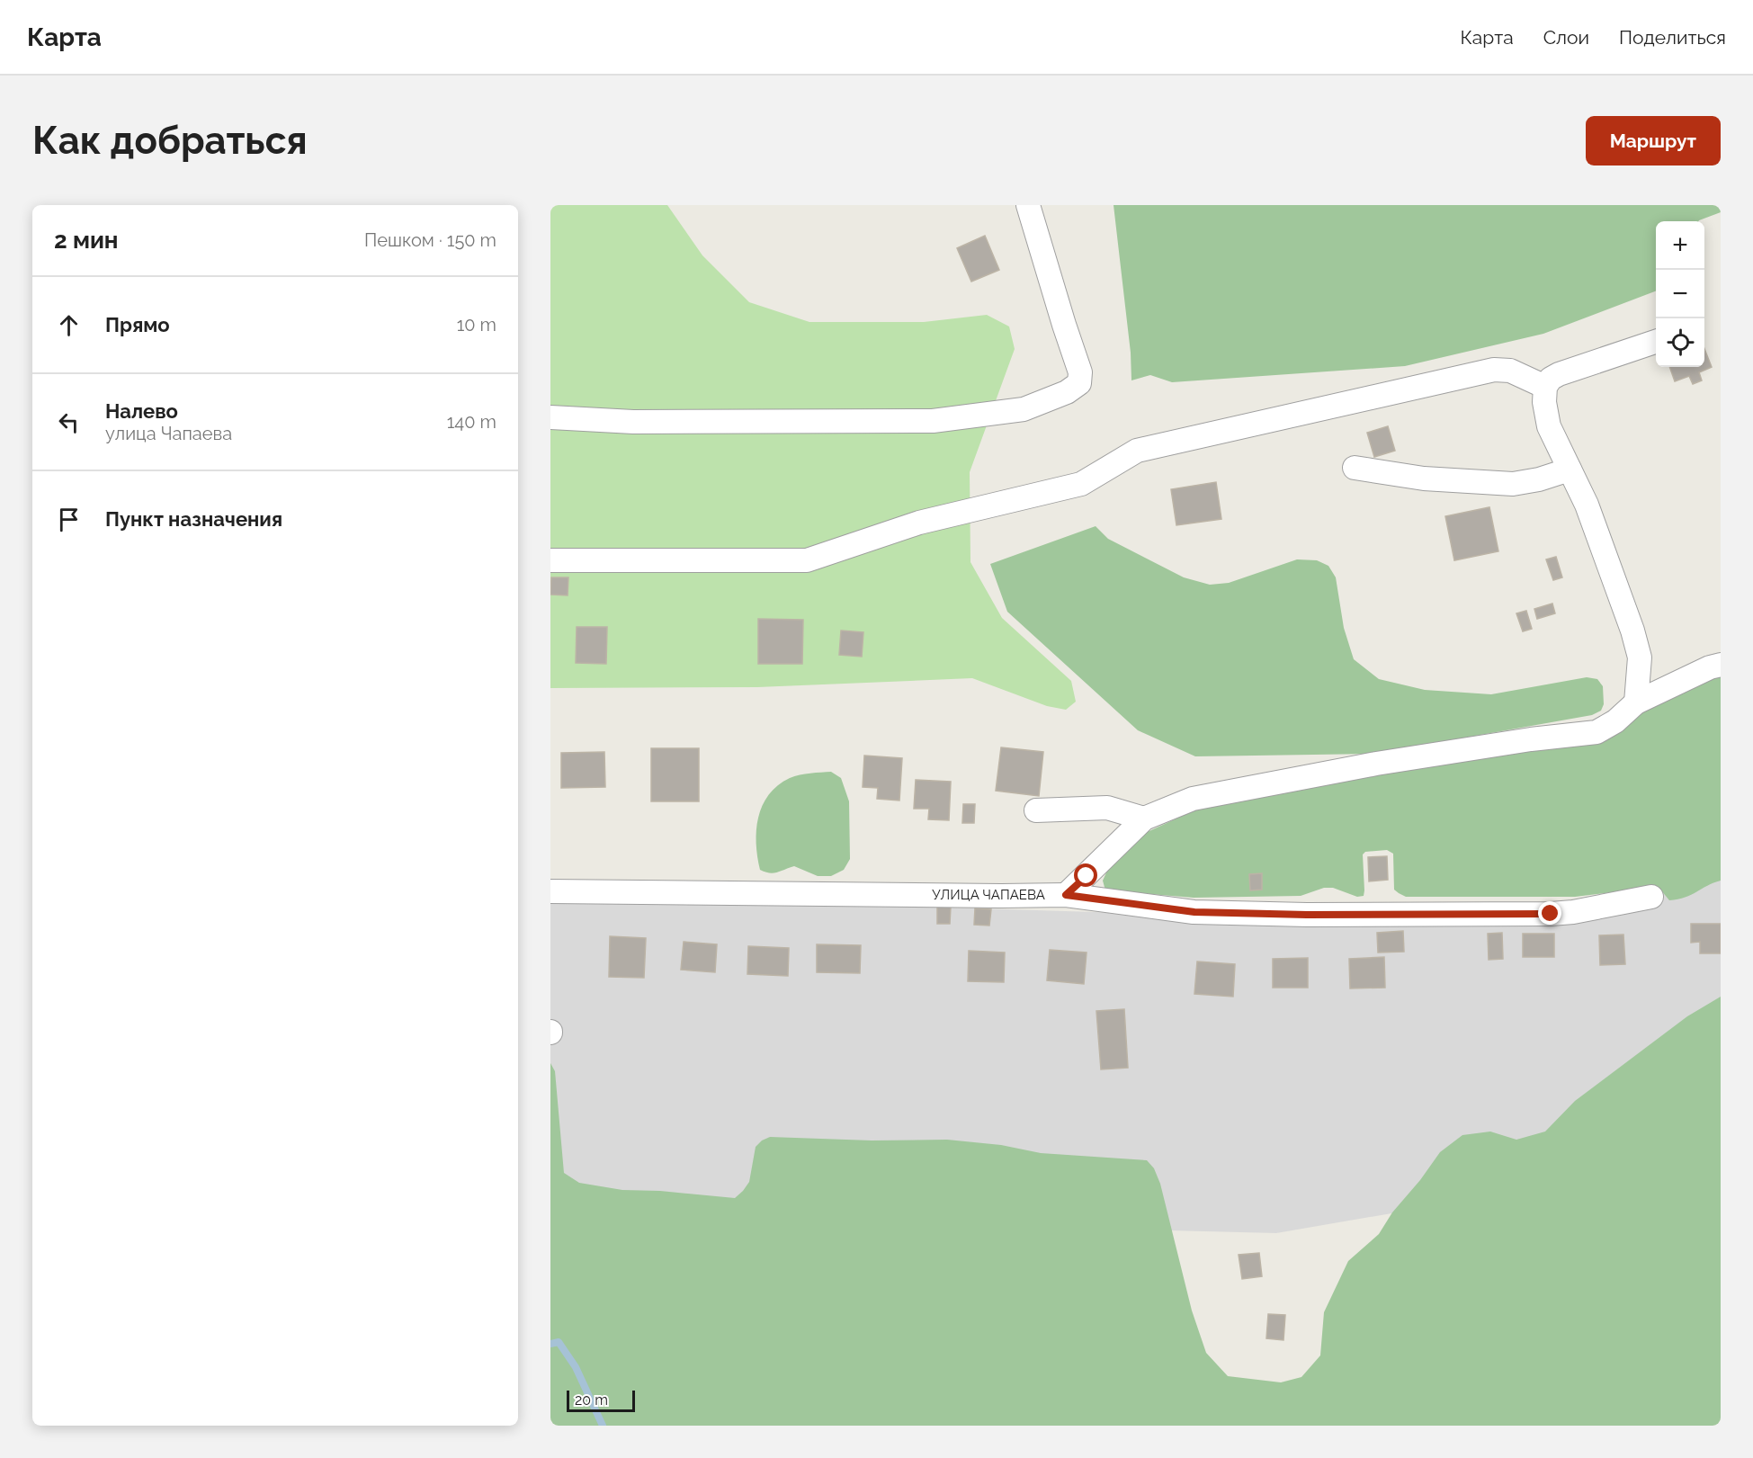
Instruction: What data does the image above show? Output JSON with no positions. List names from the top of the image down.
{
  "streets": {
    "street": ["УЛИЦА ЧАПАЕВА"]
  },
  "scale_bar": "20 m",
  "page": {
    "header": "Карта",
    "nav": ["Карта", "Слои", "Поделиться"],
    "buttons": "Маршрут",
    "title": "Как добраться",
    "heading": ["2 мин", "Пешком · 150 m"],
    "map_buttons": ["+", "−"],
    "list": [
      ["Прямо", "10 m"],
      ["Налево", "улица Чапаева", "140 m"],
      "Пункт назначения"
    ],
    "scale": "20 m"
  }
}
